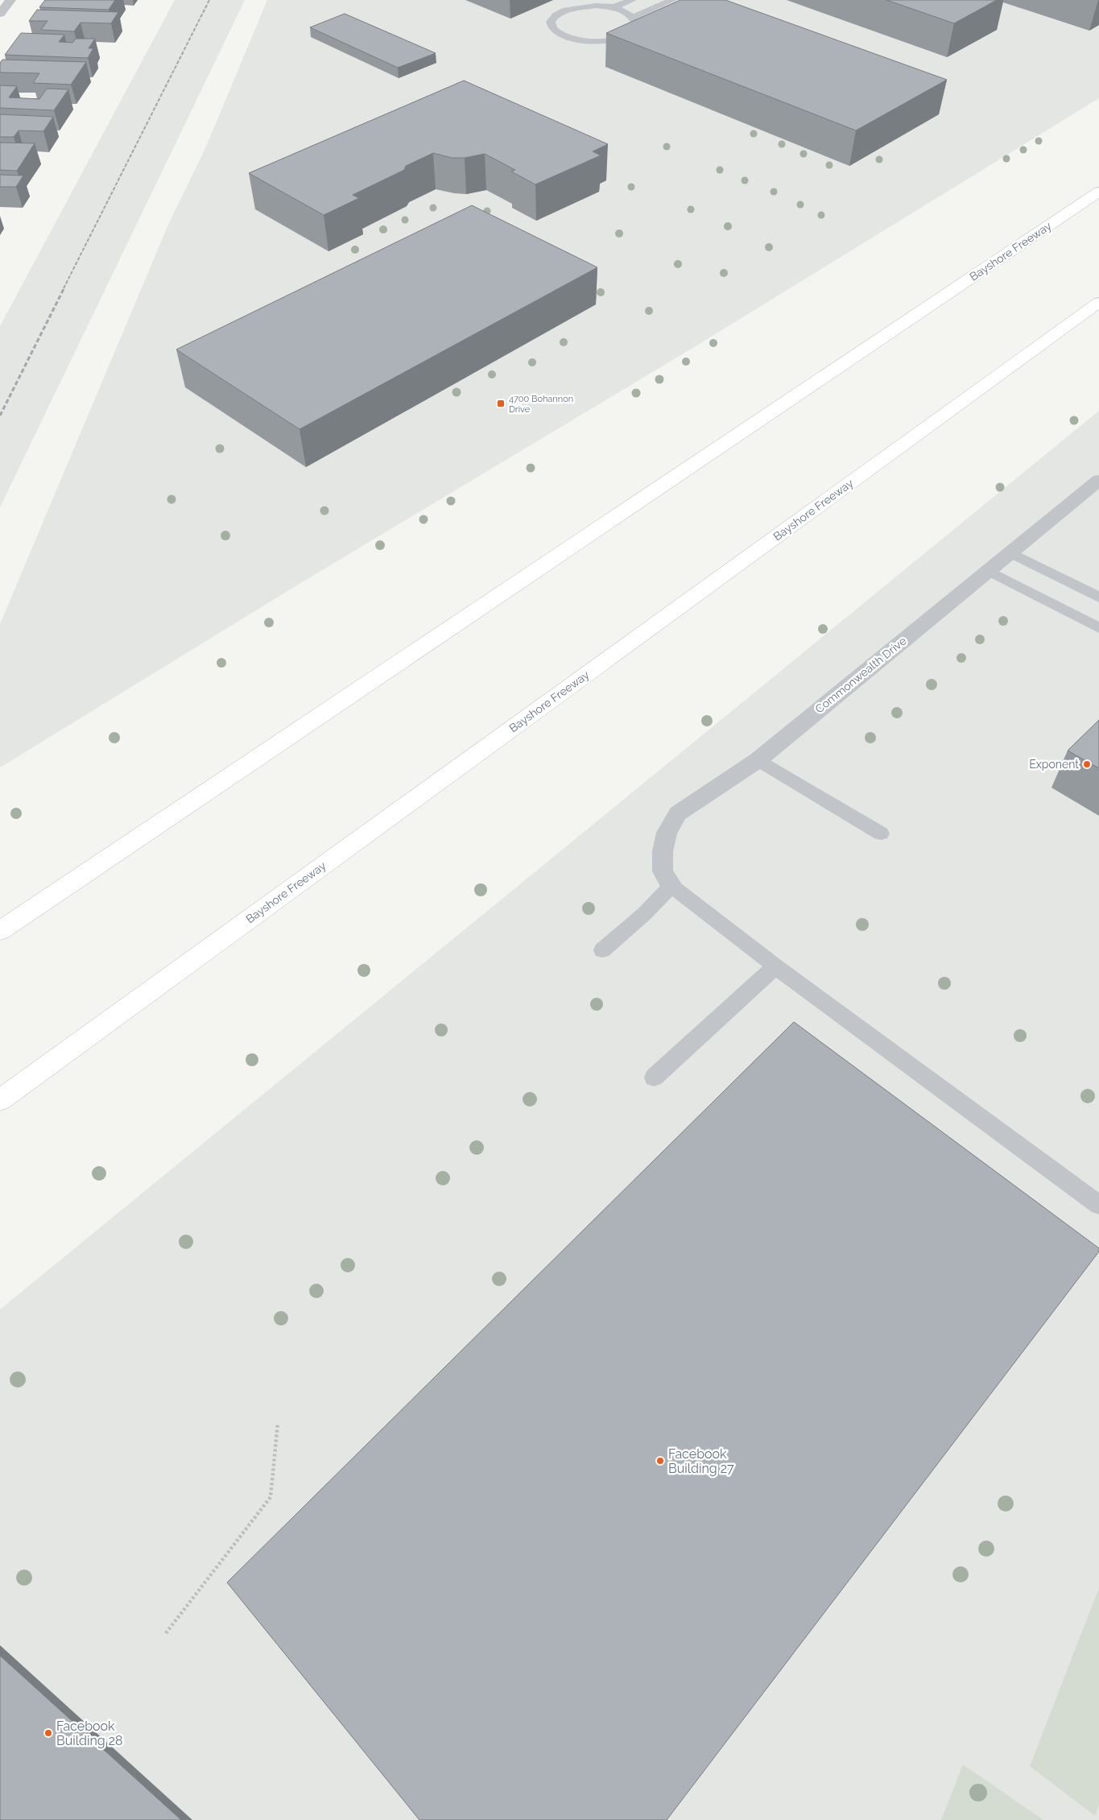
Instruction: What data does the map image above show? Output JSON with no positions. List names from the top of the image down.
{
  "streets": {
    "highway": ["Bayshore Freeway"],
    "street": ["Commonwealth Drive"]
  },
  "places": {
    "transit": ["4700 Bohannon Drive"],
    "other": ["Exponent", "Facebook Building 27", "Facebook Building 28"]
  }
}
